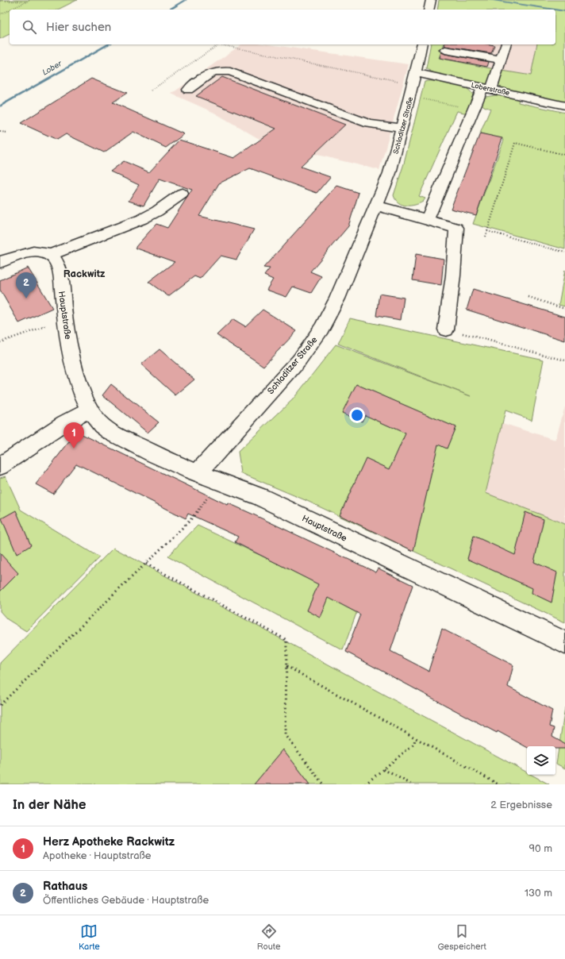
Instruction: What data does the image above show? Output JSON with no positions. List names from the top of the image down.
{
  "streets": {
    "street": ["Loberstraße", "Schladitzer Straße", "Hauptstraße"]
  },
  "crossings": [
    ["Loberstraße", "Schladitzer Straße"],
    ["Schladitzer Straße", "Hauptstraße"]
  ],
  "districts": ["Rackwitz"],
  "water": ["Lober"],
  "page": {
    "search": "Hier suchen",
    "pins": ["2", "1"],
    "heading": ["In der Nähe", "2 Ergebnisse"],
    "list": [
      {
        "mark": "1",
        "name": "Herz Apotheke Rackwitz",
        "note": "Apotheke · Hauptstraße",
        "value": "90 m"
      },
      {
        "mark": "2",
        "name": "Rathaus",
        "note": "Öffentliches Gebäude · Hauptstraße",
        "value": "130 m"
      }
    ],
    "nav": ["Karte", "Route", "Gespeichert"]
  }
}
